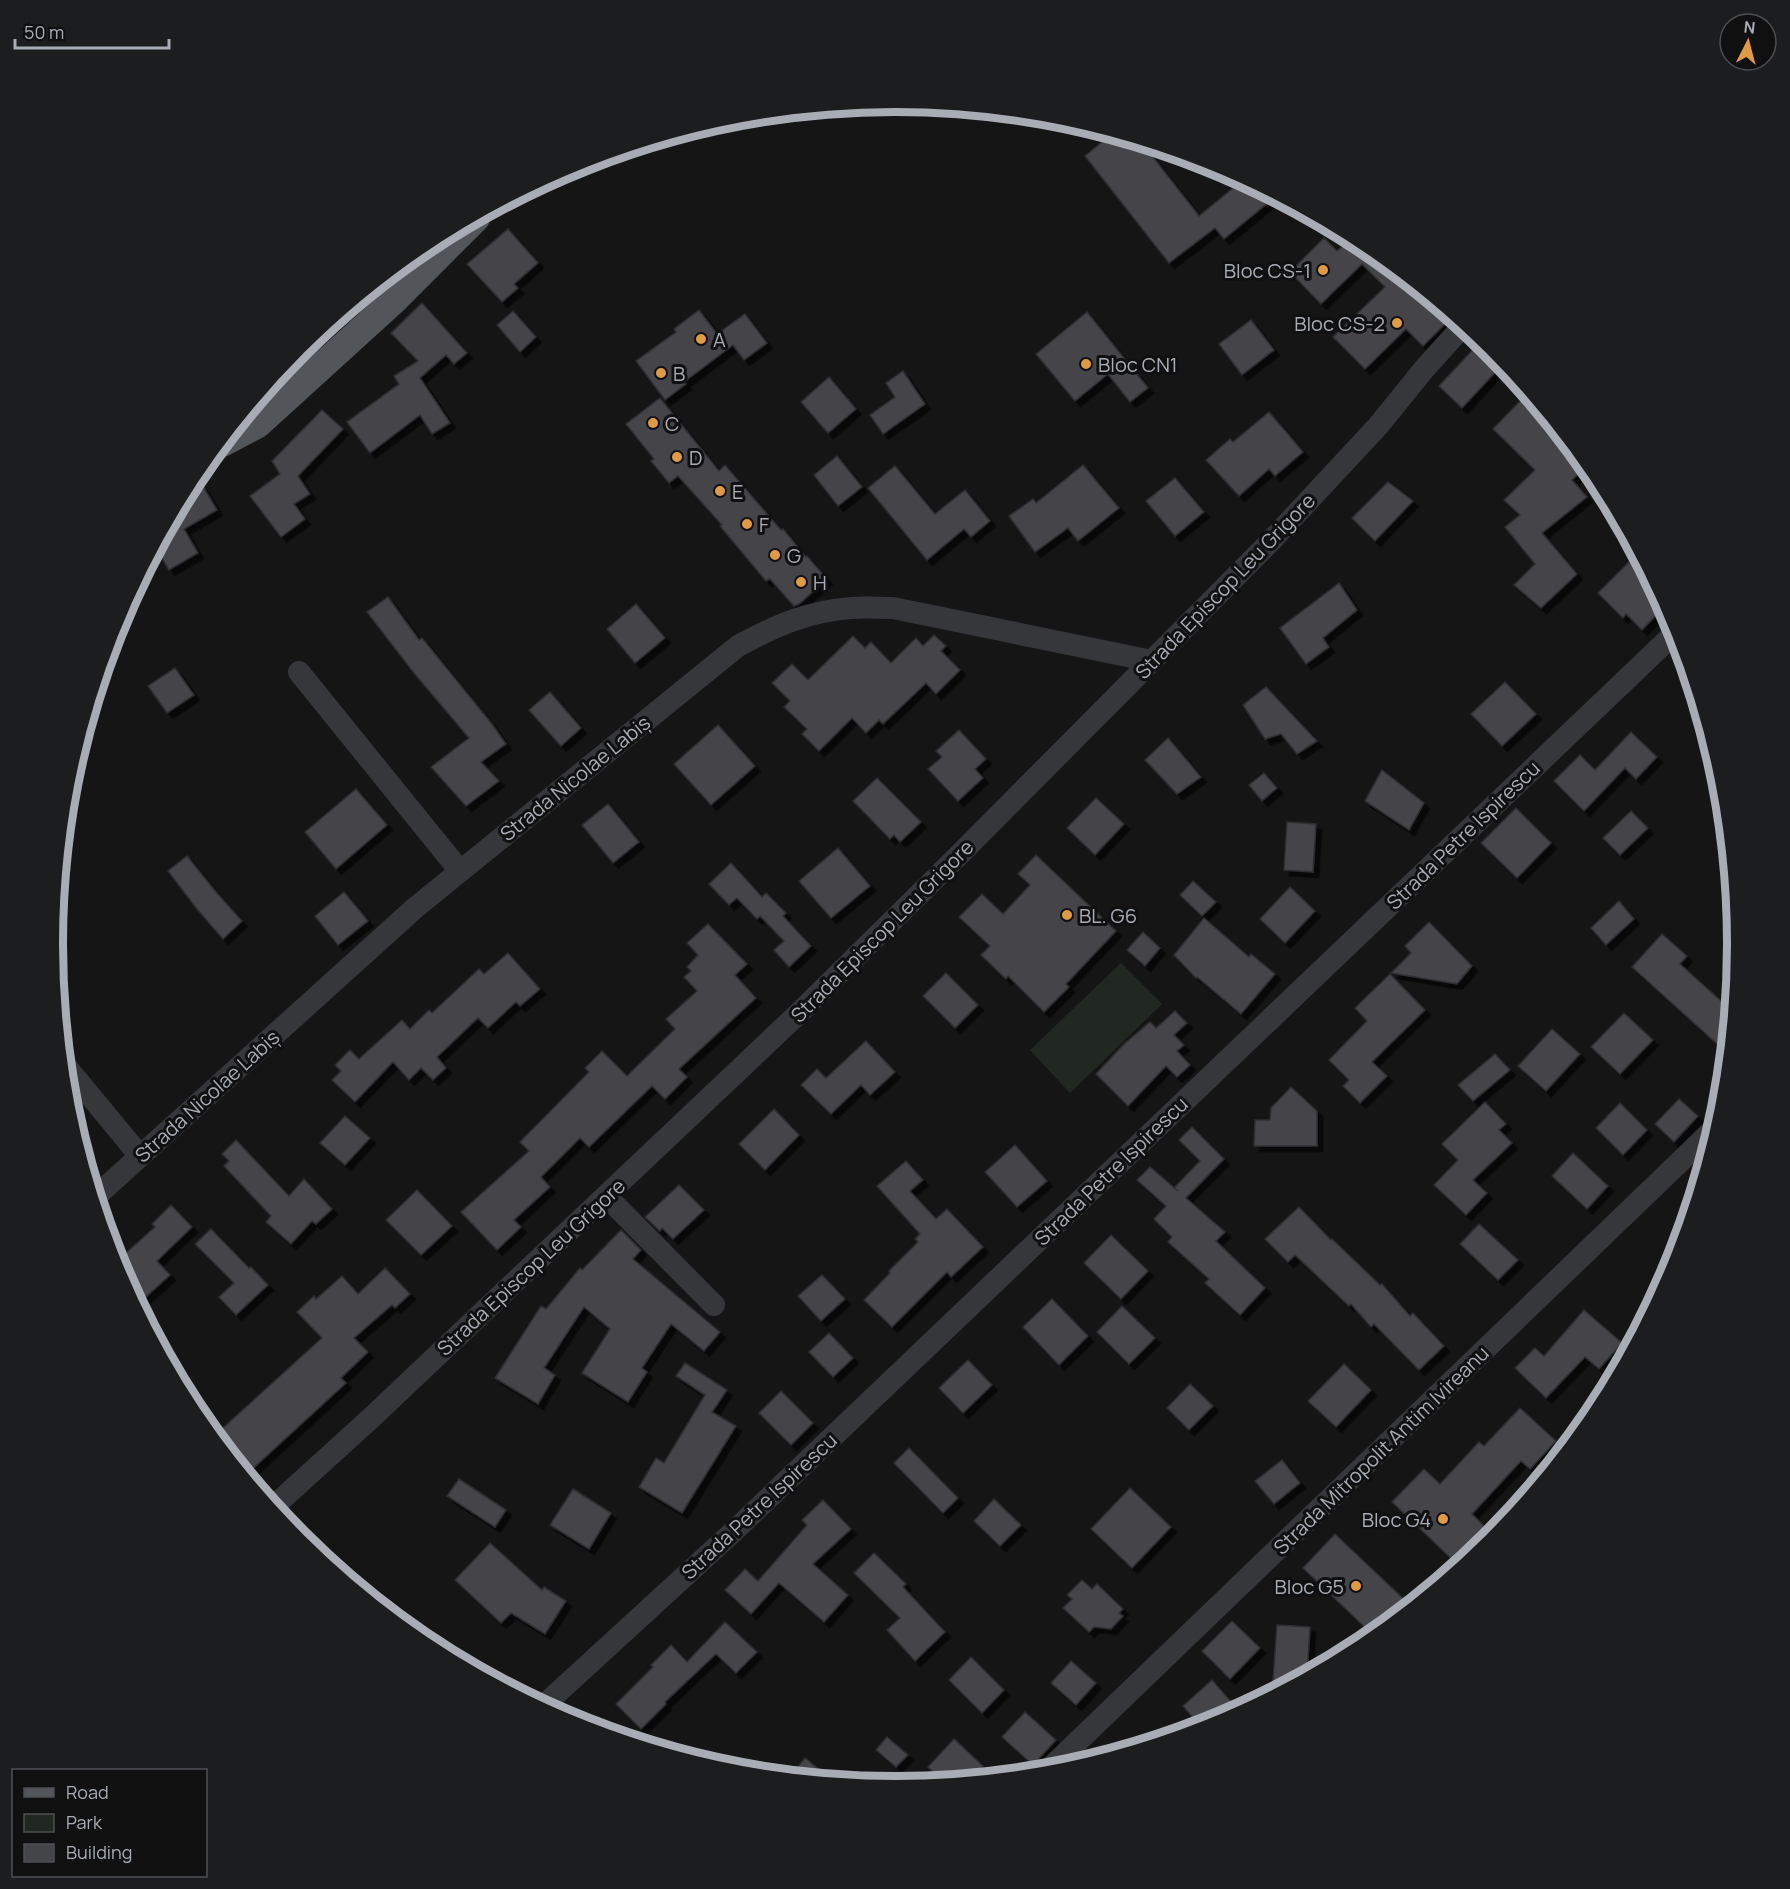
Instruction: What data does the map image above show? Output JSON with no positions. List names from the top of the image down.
{
  "streets": {
    "street": [
      "Strada Episcop Leu Grigore",
      "Strada Nicolae Labiș",
      "Strada Petre Ispirescu",
      "Strada Mitropolit Antim Ivireanu"
    ]
  },
  "crossings": [
    ["Strada Episcop Leu Grigore", "Strada Nicolae Labiș"]
  ],
  "places": [
    "Bloc CS-1",
    "Bloc CS-2",
    "A",
    "Bloc CN1",
    "B",
    "C",
    "D",
    "E",
    "F",
    "G",
    "H",
    "BL. G6",
    "Bloc G4",
    "Bloc G5"
  ],
  "legend": ["Road", "Park", "Building"],
  "scale_bar": "50 m",
  "north": "top"
}
